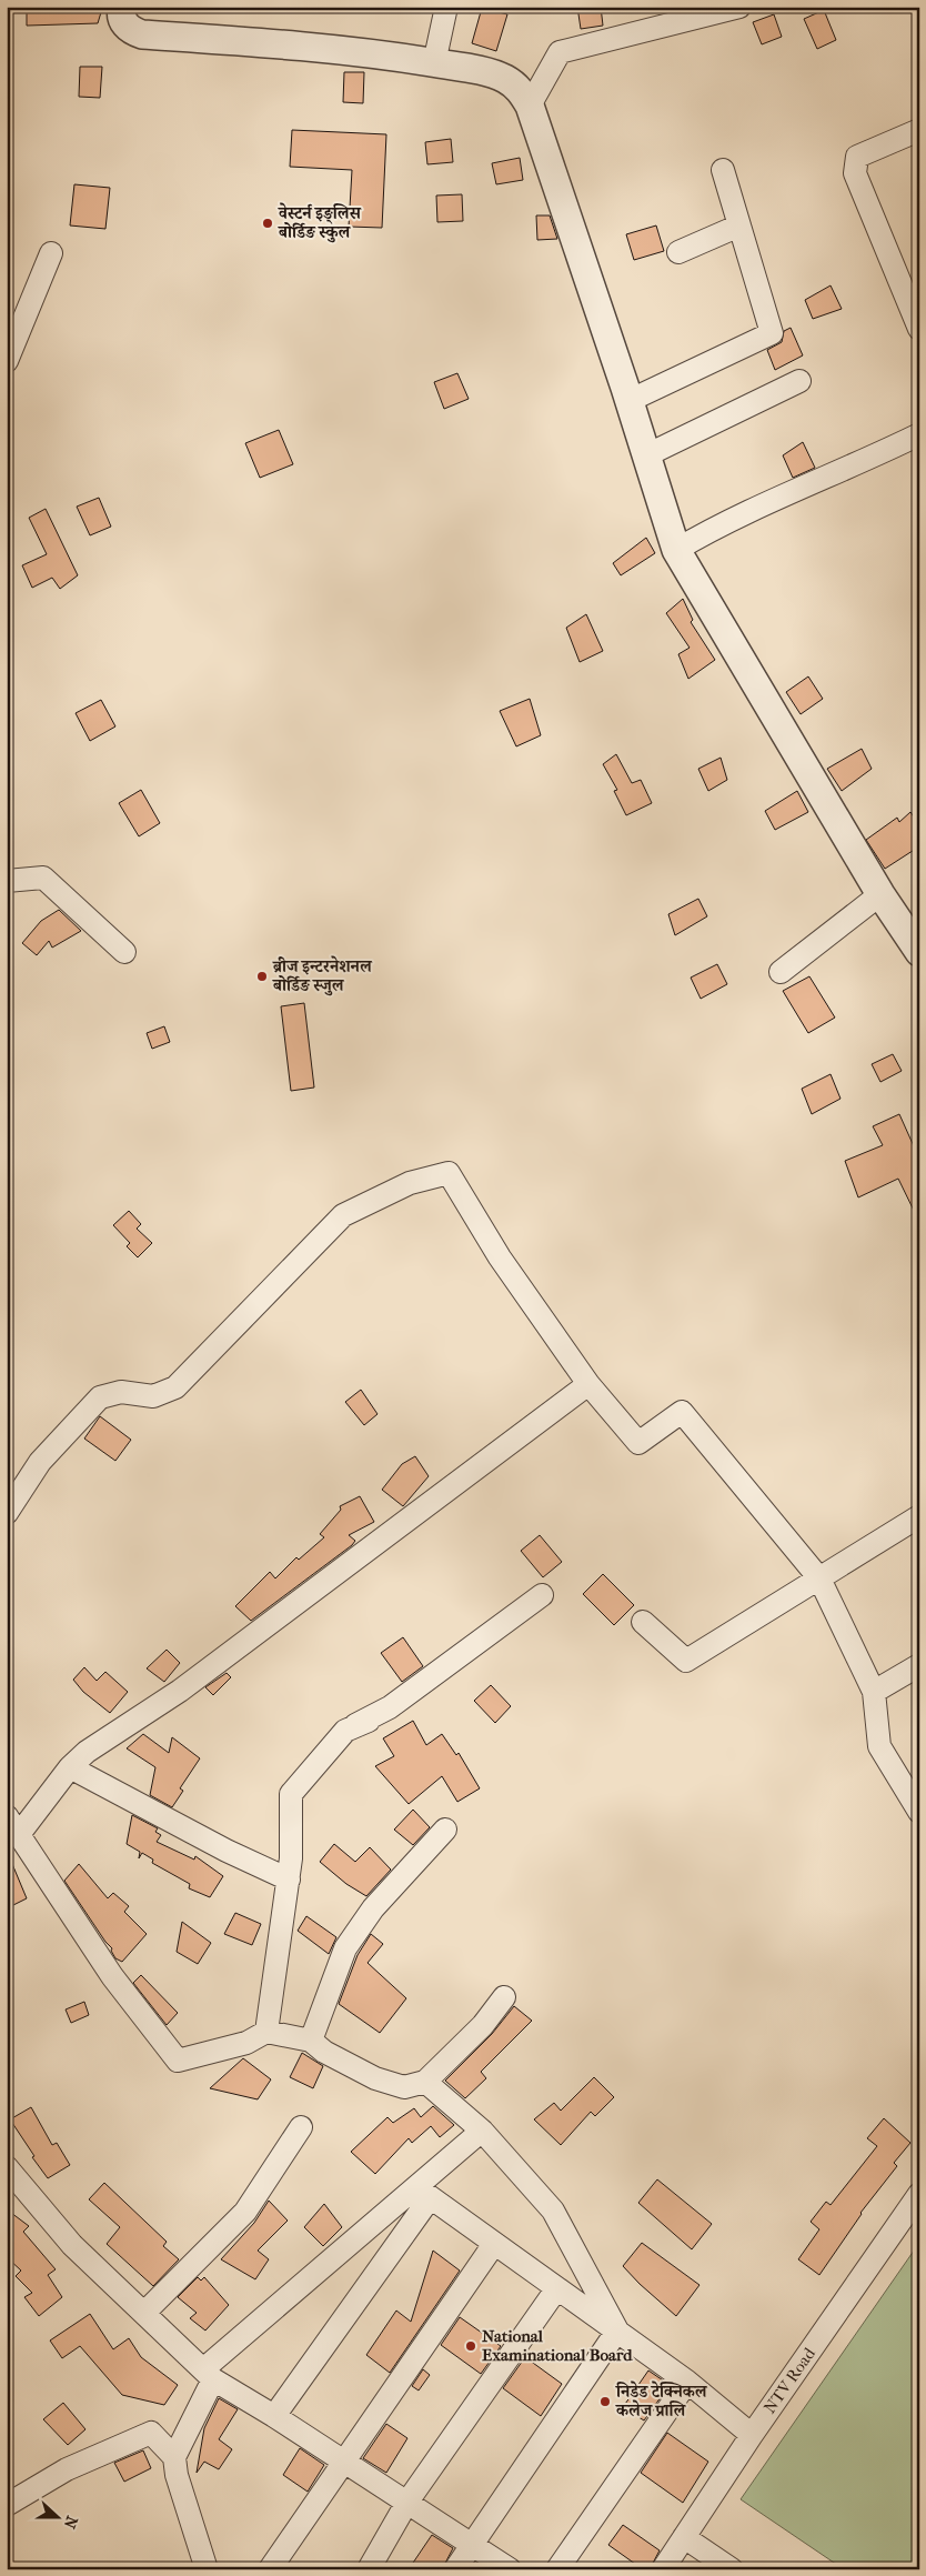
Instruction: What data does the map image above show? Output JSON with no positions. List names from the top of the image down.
{
  "streets": {
    "street": ["NTV Road"]
  },
  "places": [
    "वेस्टर्न इङ्लिस बोर्डिङ स्कुल",
    "ब्रीज इन्टरनेशनल बोर्डिङ स्जुल",
    "National Examinational Board",
    "निडेड टेक्निकल कलेज प्रालि"
  ],
  "north": "right"
}
